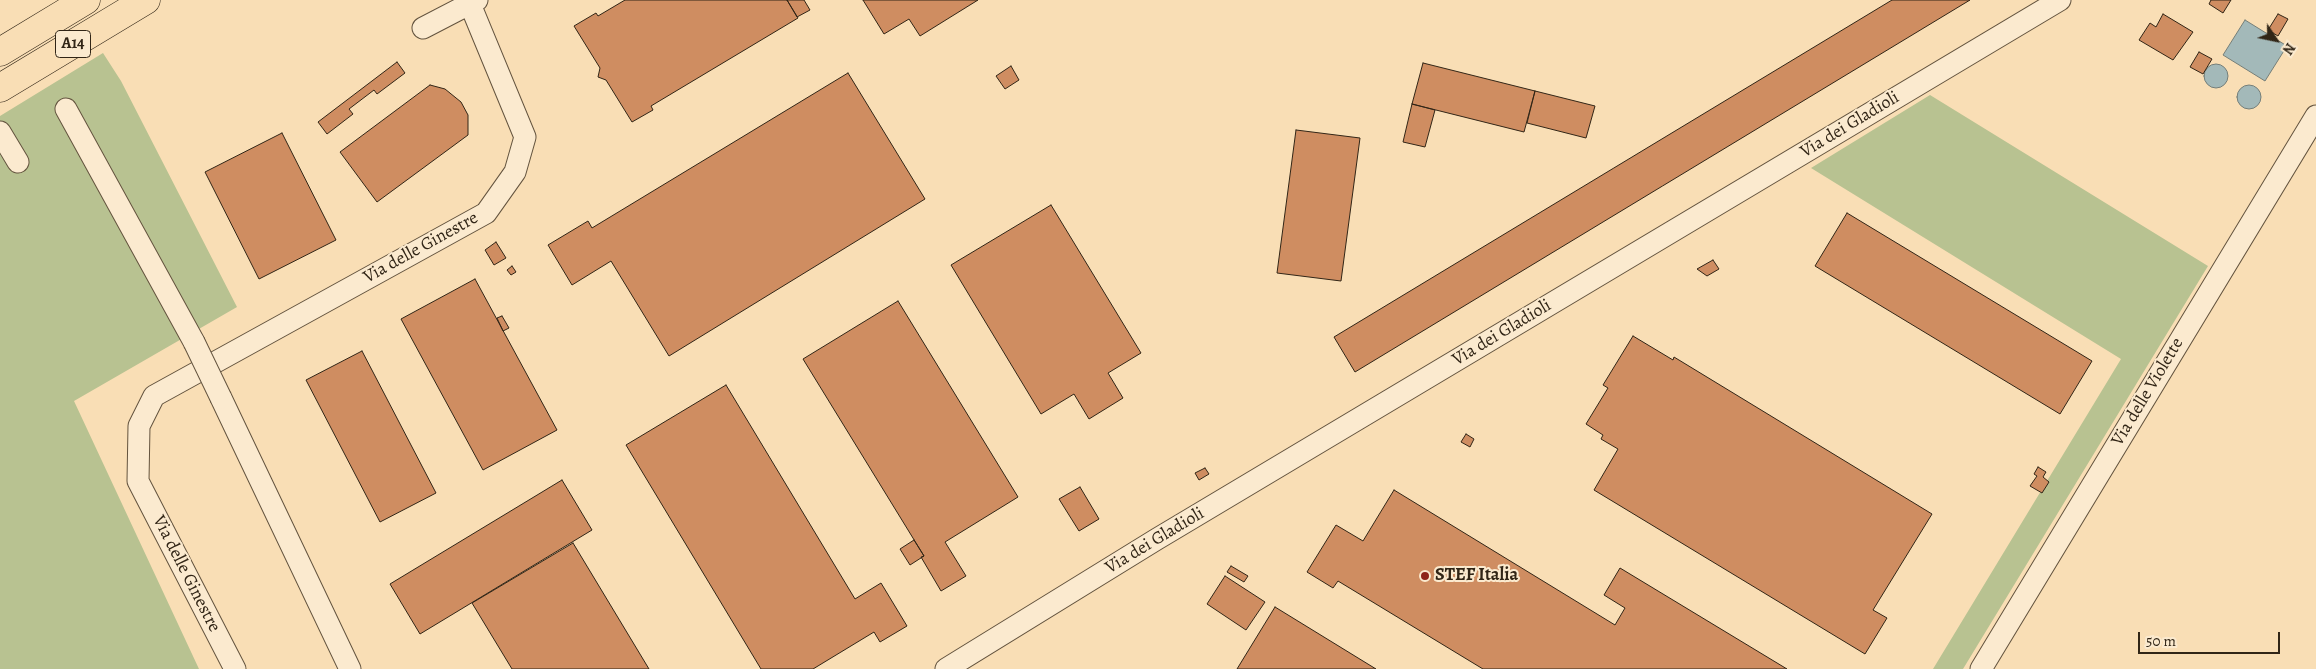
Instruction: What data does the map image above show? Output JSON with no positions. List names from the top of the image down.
{
  "streets": {
    "highway": ["A14"],
    "street": ["Via dei Gladioli", "Via delle Ginestre", "Via delle Violette"]
  },
  "places": ["STEF Italia"],
  "scale_bar": "50 m",
  "north": "bottom right"
}
